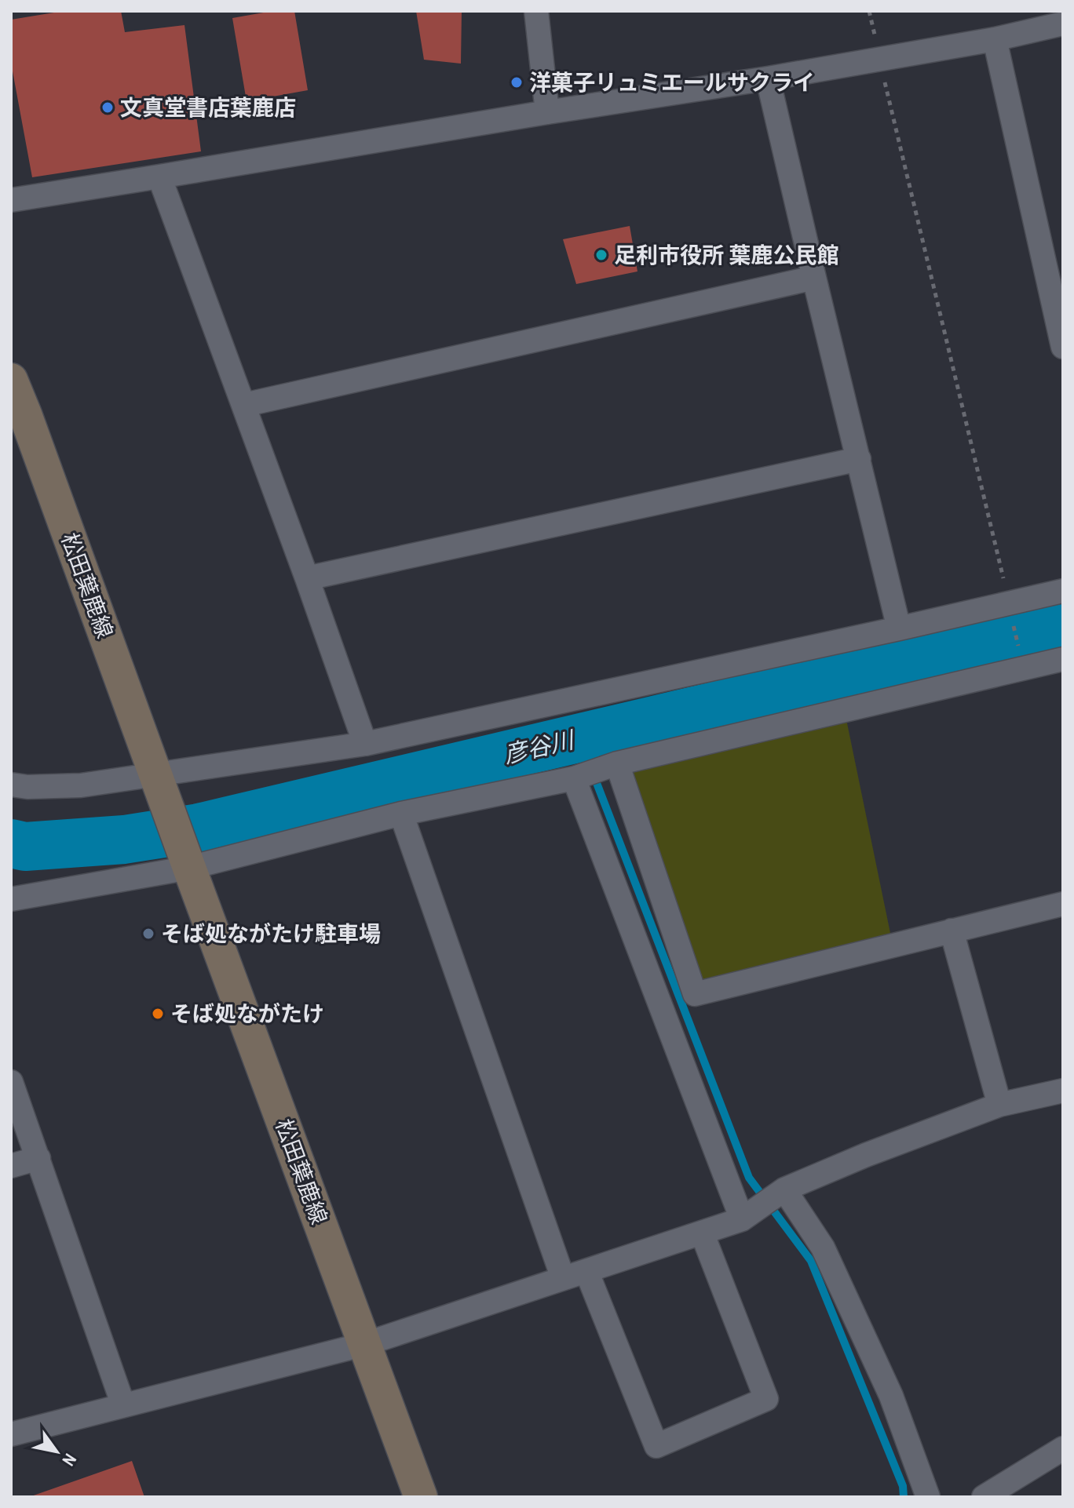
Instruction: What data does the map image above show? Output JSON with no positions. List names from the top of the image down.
{
  "streets": {
    "main road": ["松田葉鹿線"]
  },
  "water": ["彦谷川"],
  "places": [
    "洋菓子リュミエールサクライ",
    "文真堂書店葉鹿店",
    "足利市役所 葉鹿公民館",
    "そば処ながたけ駐車場",
    "そば処ながたけ"
  ],
  "north": "bottom right"
}
